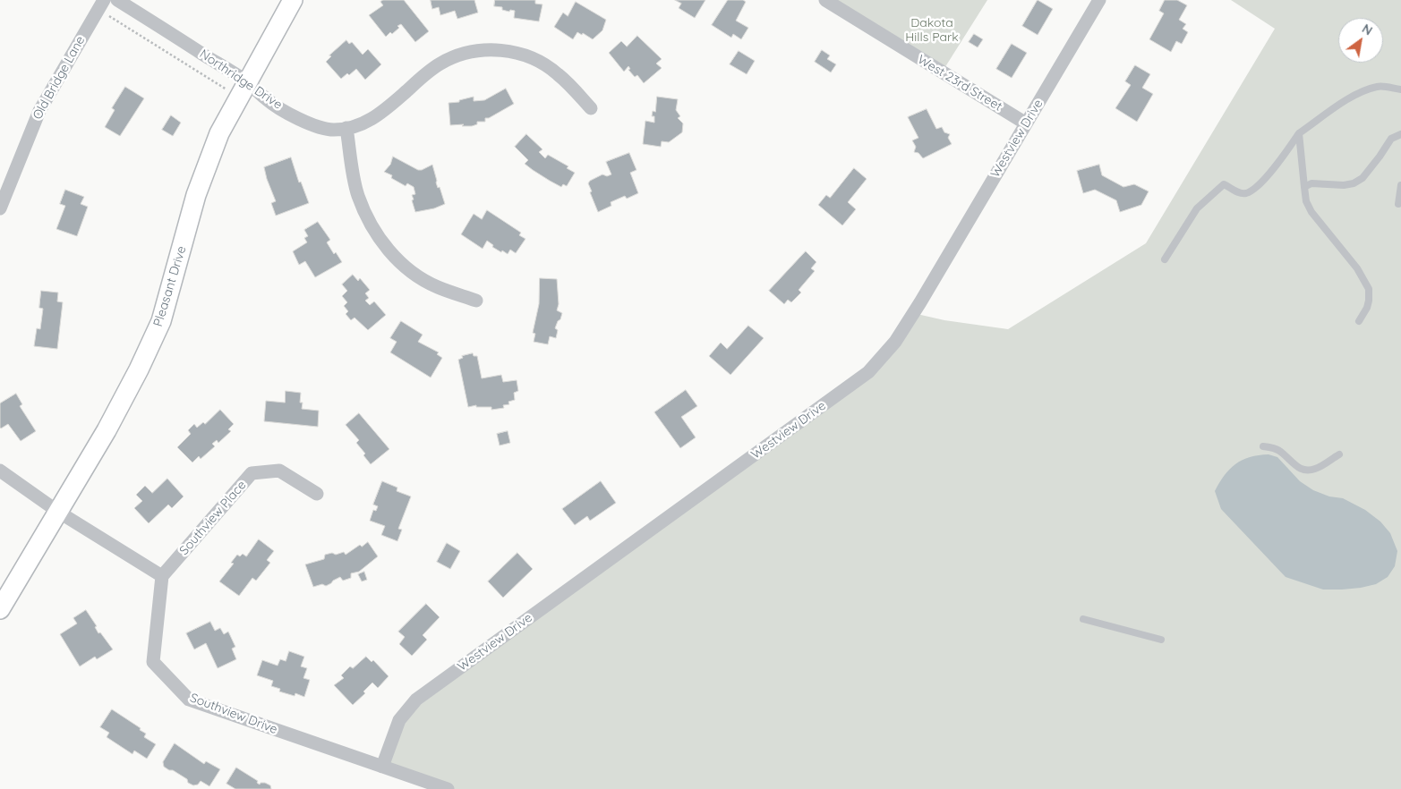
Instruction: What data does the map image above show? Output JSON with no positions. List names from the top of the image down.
{
  "streets": {
    "street": [
      "Old Bridge Lane",
      "Northridge Drive",
      "West 23rd Street",
      "Westview Drive",
      "Pleasant Drive",
      "Southview Place",
      "Southview Drive"
    ]
  },
  "crossings": [
    ["Northridge Drive", "Pleasant Drive"],
    ["West 23rd Street", "Westview Drive"],
    ["Westview Drive", "Southview Drive"],
    ["Southview Place", "Southview Drive"]
  ],
  "parks": ["Dakota Hills Park"],
  "north": "top right"
}
